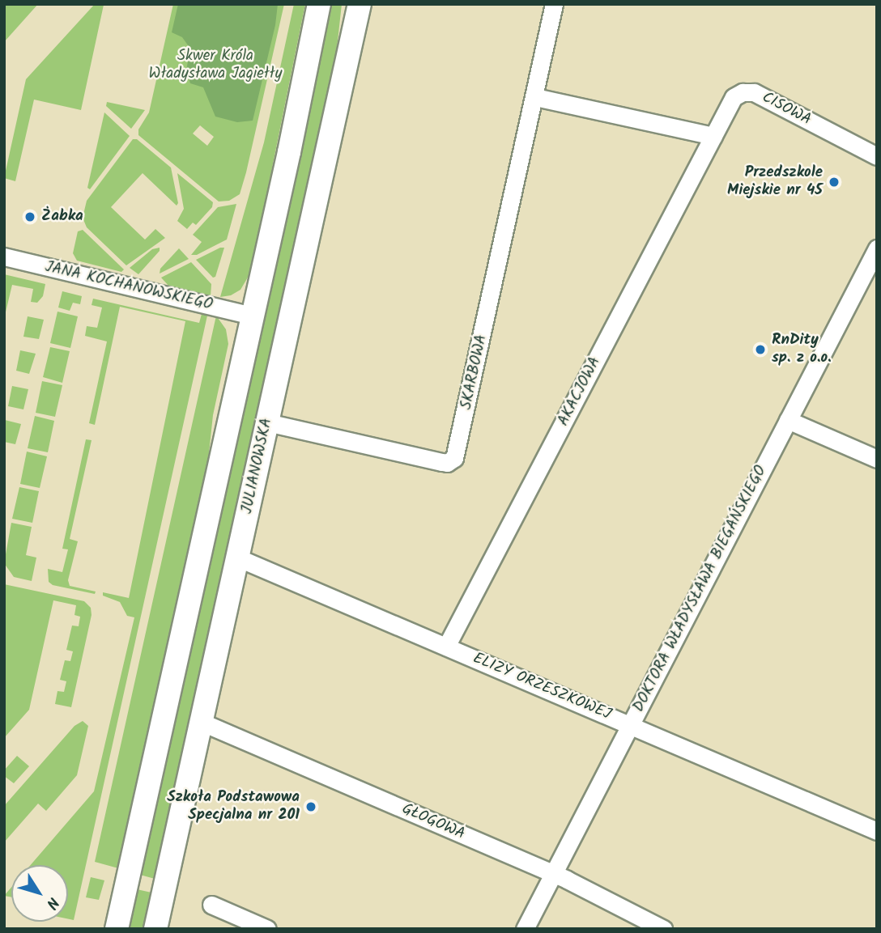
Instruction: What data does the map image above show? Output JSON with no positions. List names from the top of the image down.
{
  "streets": {
    "main road": ["JULIANOWSKA"],
    "street": [
      "CISOWA",
      "JANA KOCHANOWSKIEGO",
      "SKARBOWA",
      "AKACJOWA",
      "DOKTORA WŁADYSŁAWA BIEGAŃSKIEGO",
      "ELIZY ORZESZKOWEJ",
      "GŁOGOWA"
    ]
  },
  "crossings": [
    ["CISOWA", "AKACJOWA"],
    ["SKARBOWA", "JULIANOWSKA"],
    ["AKACJOWA", "ELIZY ORZESZKOWEJ"],
    ["JULIANOWSKA", "ELIZY ORZESZKOWEJ"],
    ["JULIANOWSKA", "GŁOGOWA"],
    ["DOKTORA WŁADYSŁAWA BIEGAŃSKIEGO", "ELIZY ORZESZKOWEJ"],
    ["DOKTORA WŁADYSŁAWA BIEGAŃSKIEGO", "GŁOGOWA"]
  ],
  "parks": ["Skwer Króla Władysława Jagiełły"],
  "places": [
    "Przedszkole Miejskie nr 45",
    "Żabka",
    "RnDity sp. z o.o.",
    "Szkoła Podstawowa Specjalna nr 201"
  ],
  "north": "bottom right"
}
